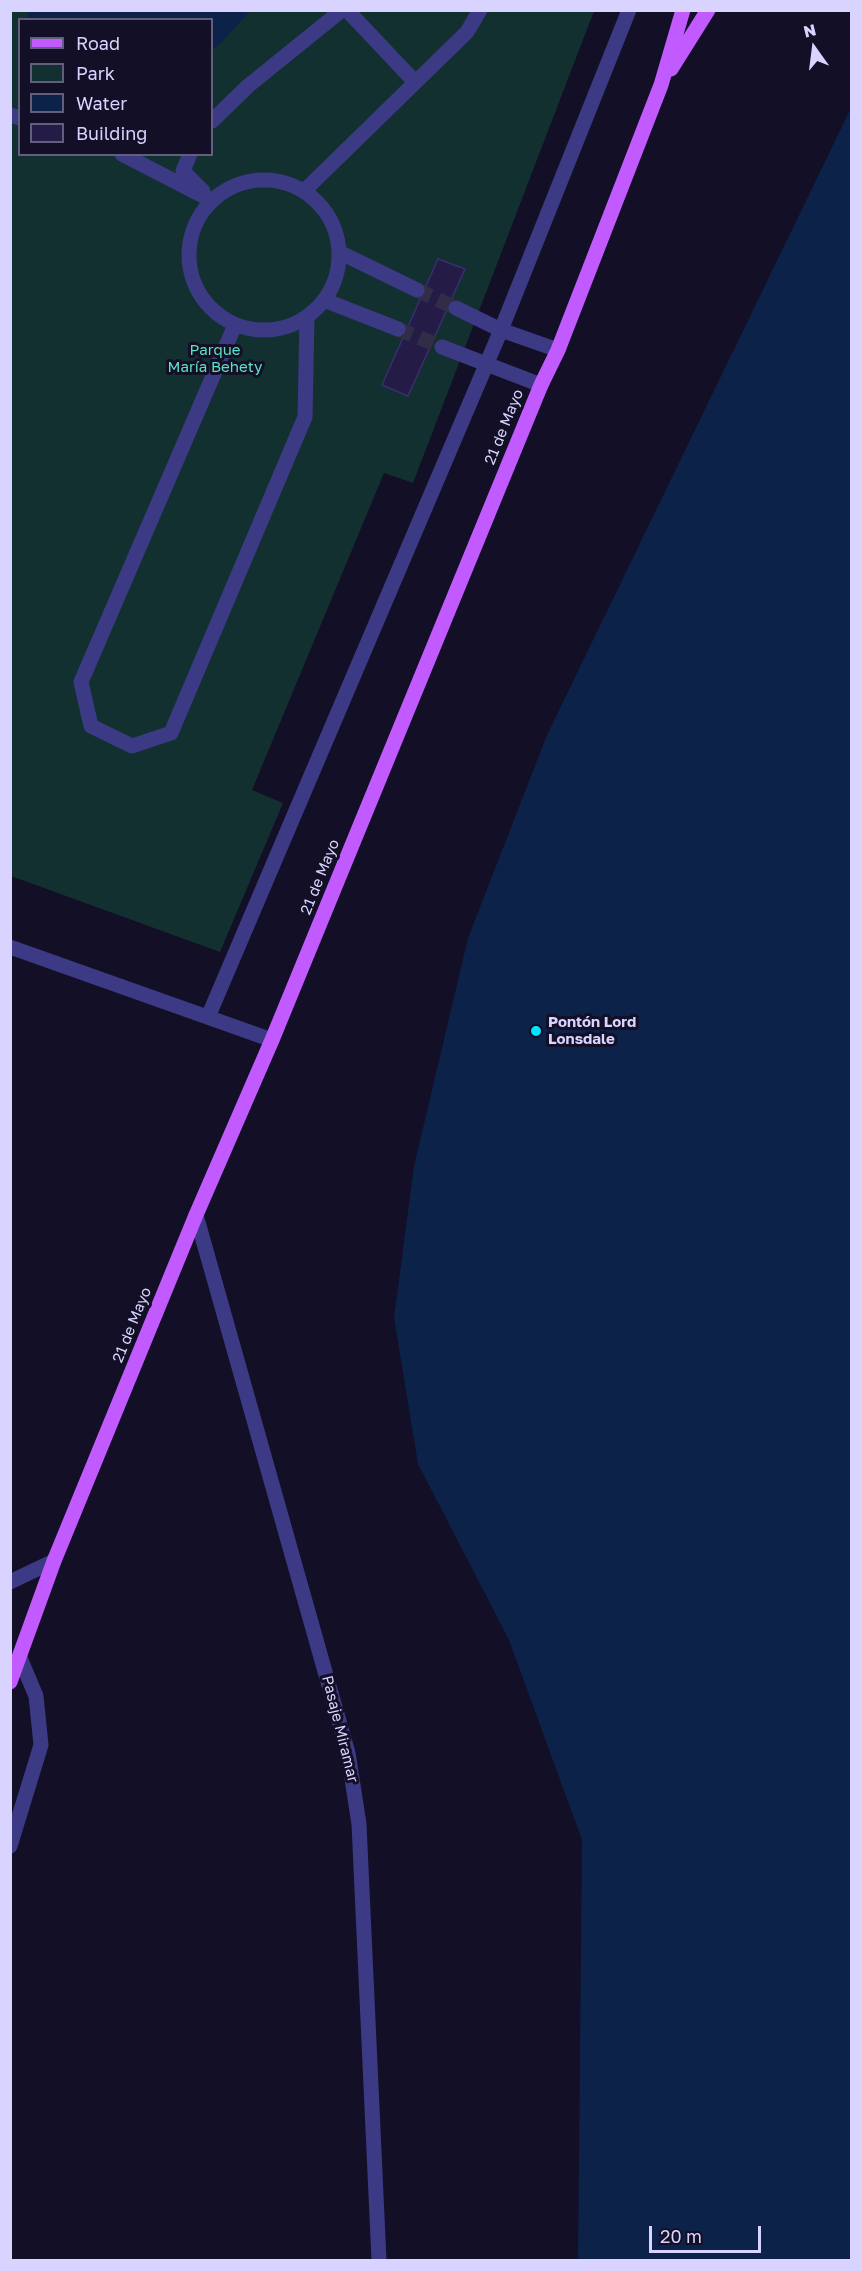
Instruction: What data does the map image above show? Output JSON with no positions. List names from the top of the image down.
{
  "streets": {
    "main road": ["21 de Mayo"],
    "street": ["Pasaje Miramar"]
  },
  "crossings": [
    ["21 de Mayo", "Pasaje Miramar"]
  ],
  "parks": ["Parque María Behety"],
  "places": ["Pontón Lord Lonsdale"],
  "legend": [
    "Road",
    "Park",
    "Water",
    "Building"
  ],
  "scale_bar": "20 m",
  "north": "top"
}
